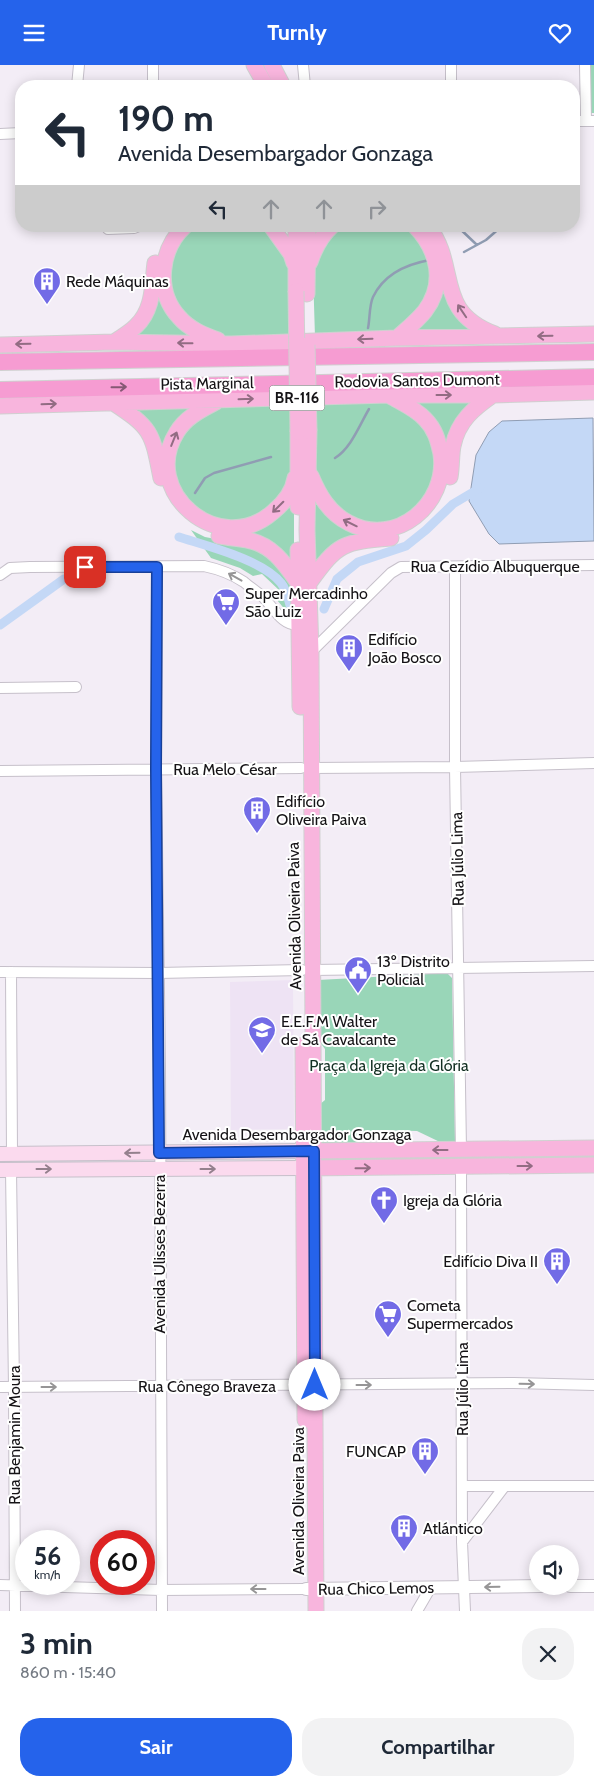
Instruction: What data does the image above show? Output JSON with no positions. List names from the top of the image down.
{
  "streets": {
    "highway": ["Rodovia Santos Dumont", "BR-116"],
    "main road": ["Pista Marginal", "Avenida Oliveira Paiva", "Avenida Desembargador Gonzaga"],
    "street": [
      "Rua Cezídio Albuquerque",
      "Rua Melo César",
      "Rua Júlio Lima",
      "Avenida Ulisses Bezerra",
      "Rua Cônego Braveza",
      "Rua Benjamin Moura",
      "Rua Chico Lemos"
    ]
  },
  "crossings": [
    ["Rua Cezídio Albuquerque", "Rua Júlio Lima"],
    ["Rua Cezídio Albuquerque", "Avenida Oliveira Paiva"],
    ["Rua Melo César", "Rua Júlio Lima"],
    ["Rua Melo César", "Avenida Oliveira Paiva"],
    ["Rua Melo César", "Avenida Ulisses Bezerra"],
    ["Rua Júlio Lima", "Avenida Desembargador Gonzaga"],
    ["Rua Júlio Lima", "Rua Cônego Braveza"],
    ["Rua Júlio Lima", "Rua Chico Lemos"],
    ["Avenida Oliveira Paiva", "Avenida Desembargador Gonzaga"],
    ["Avenida Oliveira Paiva", "Rua Cônego Braveza"],
    ["Avenida Oliveira Paiva", "Rua Chico Lemos"],
    ["Avenida Desembargador Gonzaga", "Avenida Ulisses Bezerra"],
    ["Avenida Desembargador Gonzaga", "Rua Benjamin Moura"],
    ["Avenida Ulisses Bezerra", "Rua Cônego Braveza"],
    ["Avenida Ulisses Bezerra", "Rua Chico Lemos"],
    ["Rua Cônego Braveza", "Rua Benjamin Moura"],
    ["Rua Benjamin Moura", "Rua Chico Lemos"]
  ],
  "one_way": ["Rua Cônego Braveza"],
  "parks": ["Praça da Igreja da Glória"],
  "places": {
    "building": [
      "Rede Máquinas",
      "Edifício João Bosco",
      "Edifício Oliveira Paiva",
      "Edifício Diva II",
      "FUNCAP",
      "Atlántico"
    ],
    "supermarket": ["Super Mercadinho São Luiz", "Cometa Supermercados"],
    "public building": ["13º Distrito Policial"],
    "school or university": ["E.E.F.M Walter de Sá Cavalcante"],
    "church": ["Igreja da Glória"]
  },
  "page": {
    "header": "Turnly",
    "turn": ["190 m", "Avenida Desembargador Gonzaga"],
    "speed": "56 km/h",
    "limit": "60",
    "heading": ["3 min", "860 m · 15:40"],
    "buttons": ["Sair", "Compartilhar"]
  }
}
